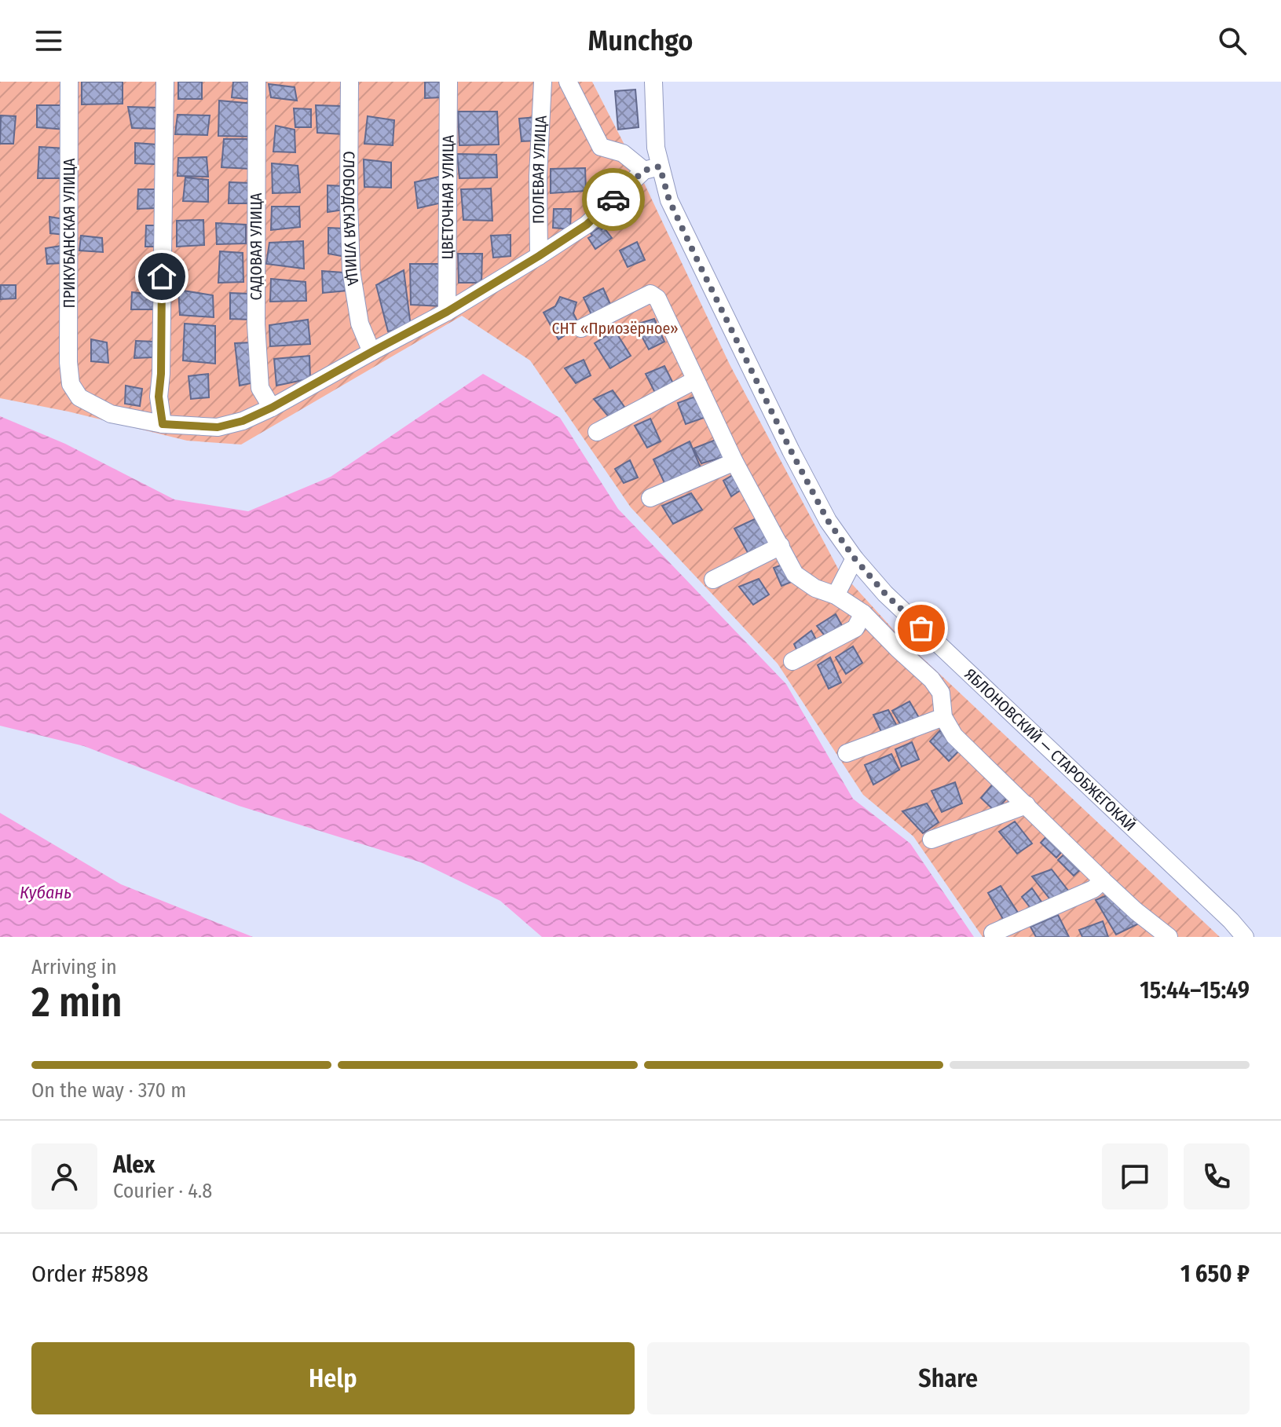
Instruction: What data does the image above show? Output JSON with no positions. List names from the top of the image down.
{
  "streets": {
    "street": [
      "ПОЛЕВАЯ УЛИЦА",
      "ЦВЕТОЧНАЯ УЛИЦА",
      "СЛОБОДСКАЯ УЛИЦА",
      "ПРИКУБАНСКАЯ УЛИЦА",
      "САДОВАЯ УЛИЦА",
      "ЯБЛОНОВСКИЙ — СТАРОБЖЕГОКАЙ"
    ]
  },
  "water": ["Кубань"],
  "parks": ["СНТ «Приозёрное»"],
  "page": {
    "header": "Munchgo",
    "heading": ["2 min", "Arriving in", "15:44–15:49"],
    "panel": [
      "Alex",
      "Courier · 4.8",
      "Order #5898",
      "1 650 ₽"
    ],
    "bar": "On the way · 370 m",
    "buttons": ["Help", "Share"]
  }
}
